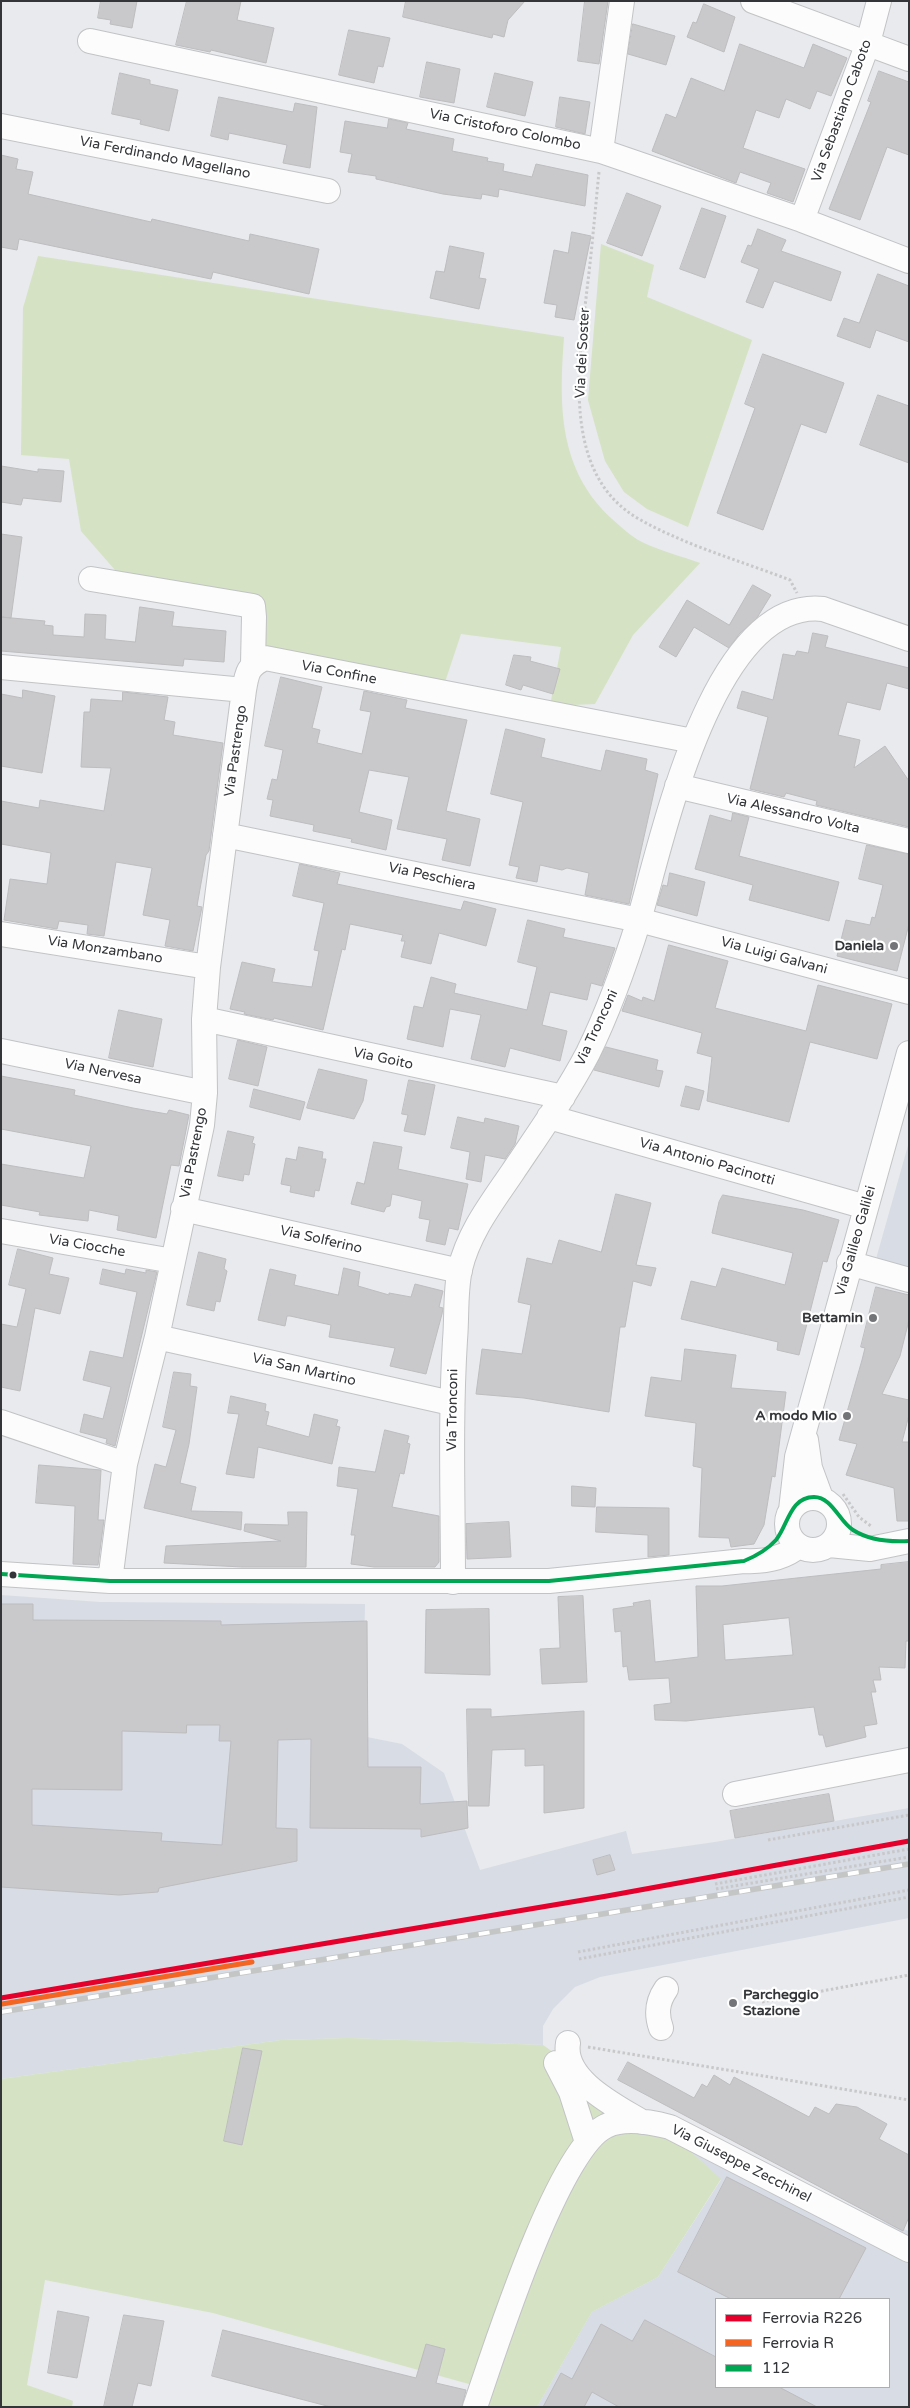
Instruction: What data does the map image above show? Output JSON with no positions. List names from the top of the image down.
{
  "streets": {
    "street": [
      "Via Sebastiano Caboto",
      "Via Cristoforo Colombo",
      "Via Ferdinando Magellano",
      "Via Confine",
      "Via Pastrengo",
      "Via Alessandro Volta",
      "Via Peschiera",
      "Via Monzambano",
      "Via Luigi Galvani",
      "Via Tronconi",
      "Via Goito",
      "Via Nervesa",
      "Via Antonio Pacinotti",
      "Via Solferino",
      "Via Galileo Galilei",
      "Via Ciocche",
      "Via San Martino",
      "Via Giuseppe Zecchinel"
    ],
    "path": ["Via dei Soster"]
  },
  "crossings": [
    ["Via Sebastiano Caboto", "Via Cristoforo Colombo"],
    ["Via Cristoforo Colombo", "Via dei Soster"],
    ["Via dei Soster", "Via Tronconi"],
    ["Via Confine", "Via Tronconi"],
    ["Via Pastrengo", "Via Peschiera"],
    ["Via Pastrengo", "Via Monzambano"],
    ["Via Pastrengo", "Via Goito"],
    ["Via Pastrengo", "Via Nervesa"],
    ["Via Pastrengo", "Via Solferino"],
    ["Via Pastrengo", "Via Ciocche"],
    ["Via Pastrengo", "Via San Martino"],
    ["Via Alessandro Volta", "Via Tronconi"],
    ["Via Peschiera", "Via Luigi Galvani"],
    ["Via Peschiera", "Via Tronconi"],
    ["Via Luigi Galvani", "Via Tronconi"],
    ["Via Tronconi", "Via Goito"],
    ["Via Tronconi", "Via Antonio Pacinotti"],
    ["Via Tronconi", "Via Solferino"],
    ["Via Tronconi", "Via San Martino"],
    ["Via Antonio Pacinotti", "Via Galileo Galilei"]
  ],
  "places": [
    "Daniela",
    "Bettamin",
    "A modo Mio",
    "Parcheggio Stazione"
  ],
  "lines": ["transit line 112", "rail line R226", "rail line R"],
  "legend": ["Ferrovia R226", "Ferrovia R", "112"]
}
